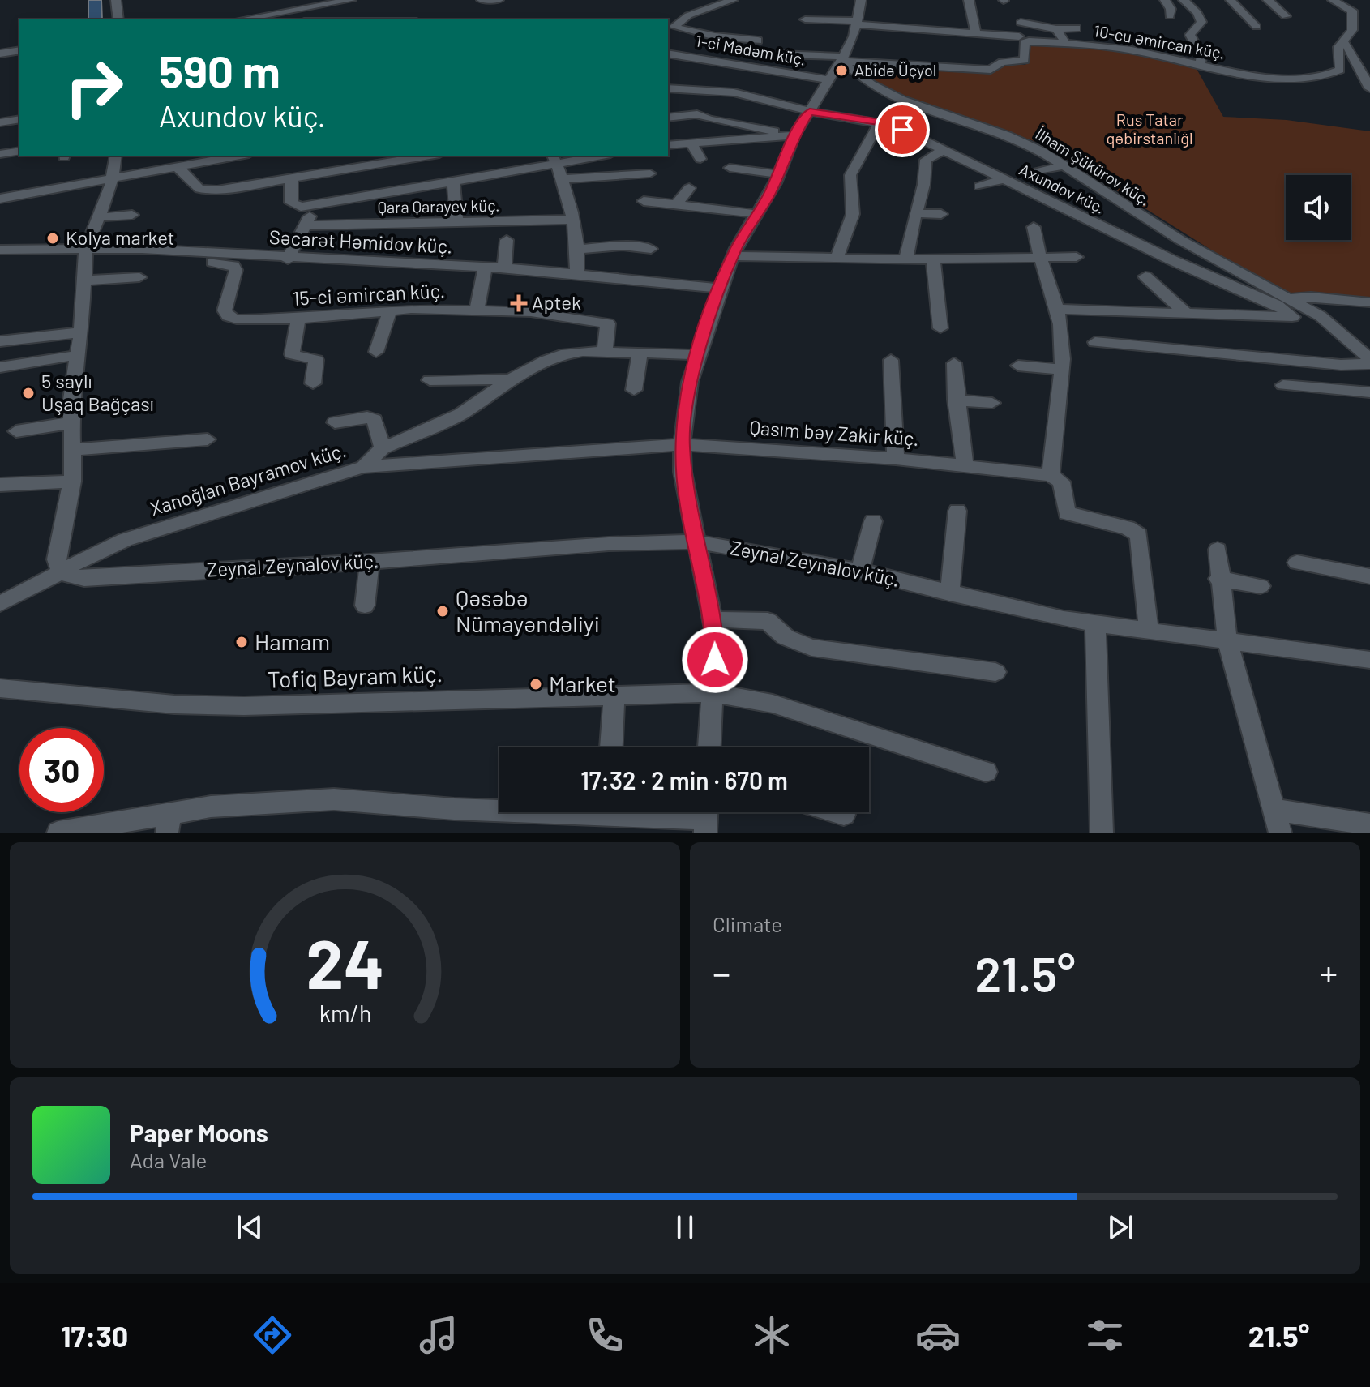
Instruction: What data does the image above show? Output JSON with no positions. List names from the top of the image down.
{
  "streets": {
    "street": [
      "10-cu Əmircan küç.",
      "1-ci Mədəm küç.",
      "İlham Şükürov küç.",
      "Axundov küç.",
      "Qara Qarayev küç.",
      "Səcarət Həmidov küç.",
      "15-ci Əmircan küç.",
      "Qasım bəy Zakir küç.",
      "Xanoğlan Bayramov küç.",
      "Zeynal Zeynalov küç.",
      "Tofiq Bayram küç."
    ]
  },
  "crossings": [
    ["10-cu Əmircan küç.", "İlham Şükürov küç."],
    ["1-ci Mədəm küç.", "İlham Şükürov küç."],
    ["Səcarət Həmidov küç.", "15-ci Əmircan küç."],
    ["15-ci Əmircan küç.", "Xanoğlan Bayramov küç."],
    ["Qasım bəy Zakir küç.", "Xanoğlan Bayramov küç."],
    ["Xanoğlan Bayramov küç.", "Zeynal Zeynalov küç."]
  ],
  "parks": ["Rus Tatar qəbirstanlığl"],
  "places": {
    "other": [
      "Abidə Üçyol",
      "Kolya market",
      "5 saylı Uşaq Bağçası",
      "Qəsəbə Nümayəndəliyi",
      "Hamam",
      "Market"
    ],
    "health": ["Aptek"]
  },
  "page": {
    "turn": ["590 m", "Axundov küç."],
    "limit": "30",
    "trip": "17:32 · 2 min · 670 m",
    "tile": "Climate",
    "heat": ["−", "21.5°", "+"],
    "song": ["Paper Moons", "Ada Vale"],
    "tabs": ["17:30", "21.5°"],
    "gauge": ["24", "km/h"]
  }
}
